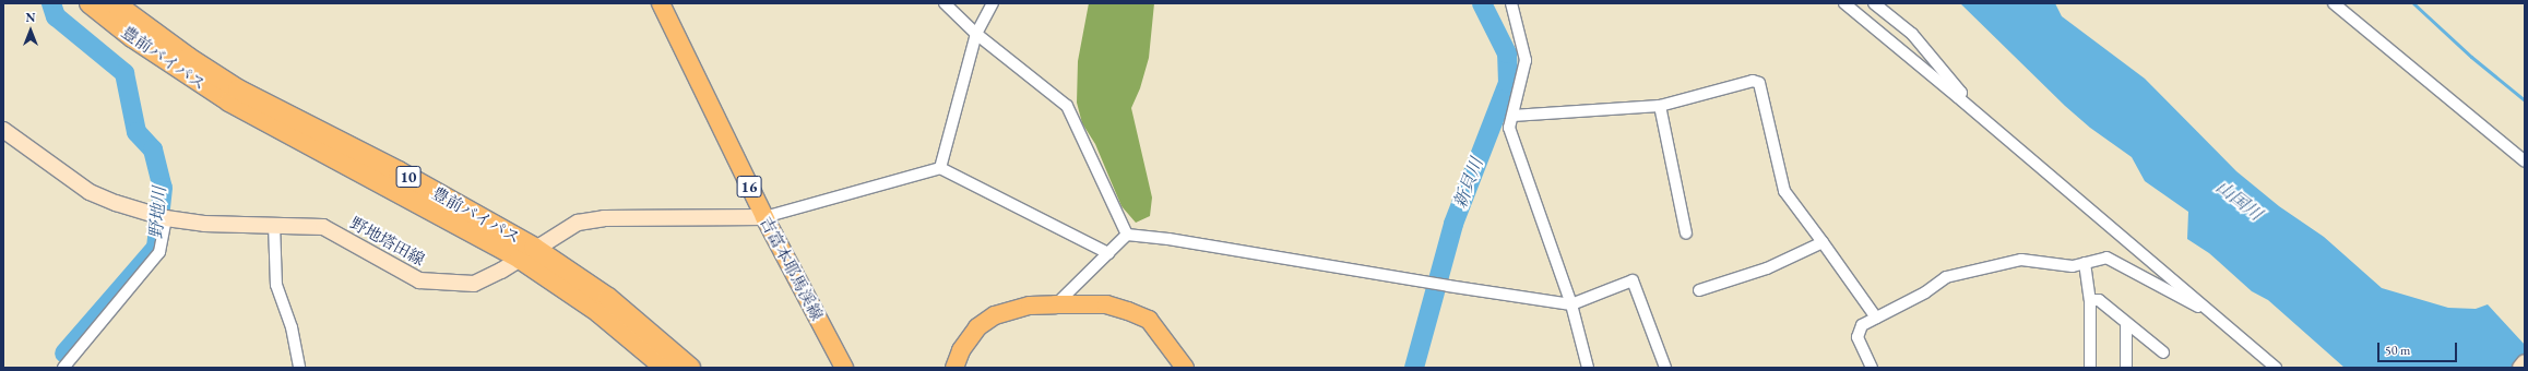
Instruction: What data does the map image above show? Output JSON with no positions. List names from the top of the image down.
{
  "streets": {
    "highway": ["豊前バイパス", "10"],
    "main road": ["16", "野地塔田線", "吉富本耶馬渓線"]
  },
  "crossings": [
    ["豊前バイパス", "野地塔田線"],
    ["野地塔田線", "吉富本耶馬渓線"]
  ],
  "water": ["新貝川", "山国川", "野地川"],
  "scale_bar": "50 m",
  "north": "top"
}
